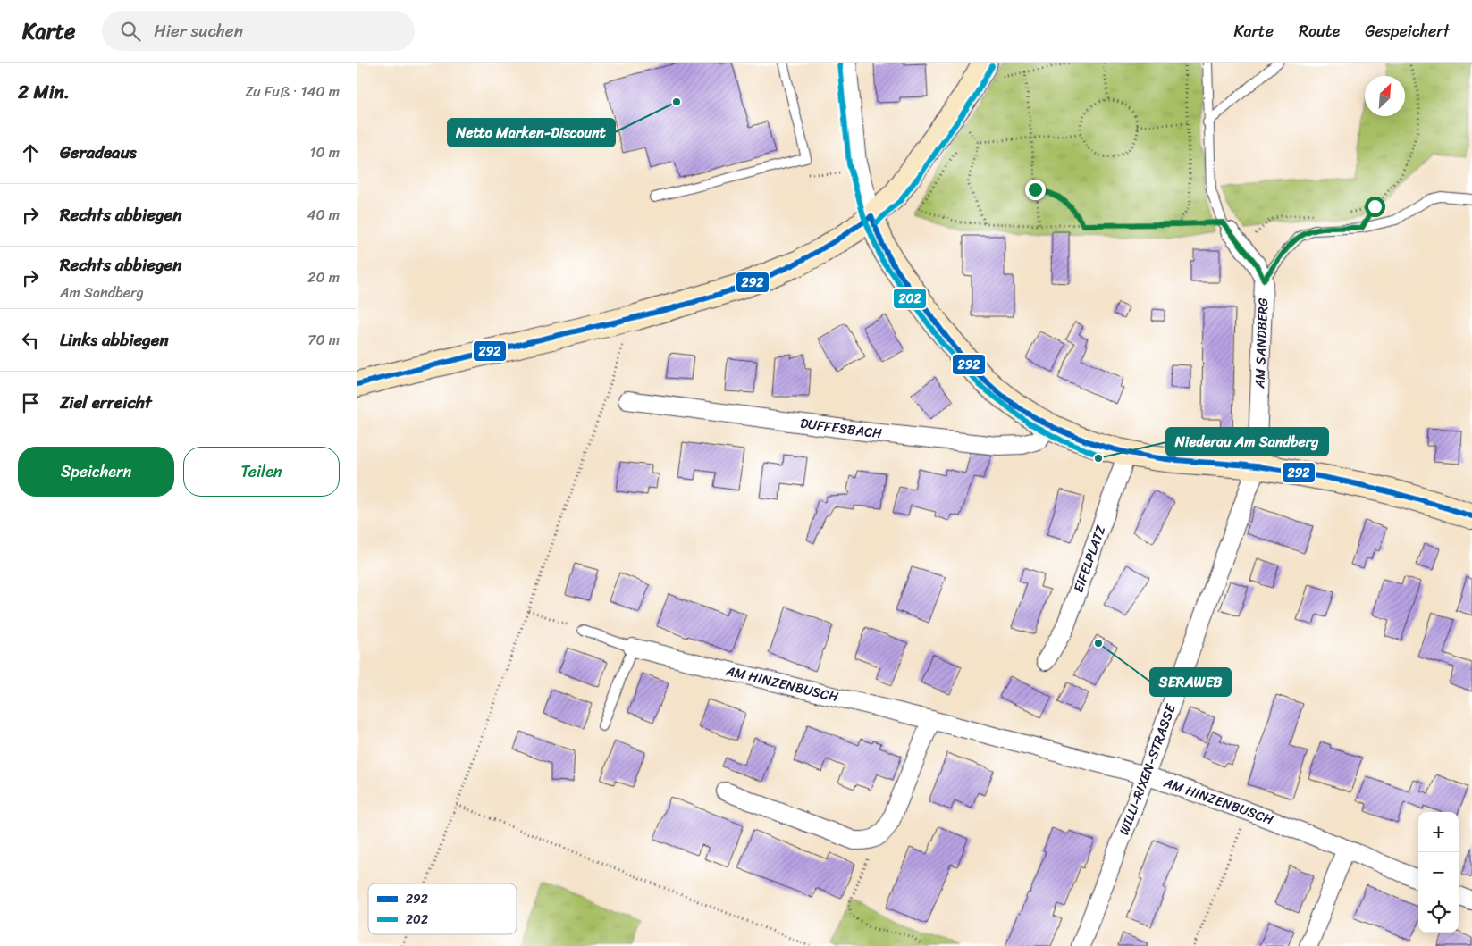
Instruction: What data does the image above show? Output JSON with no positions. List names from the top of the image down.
{
  "streets": {
    "street": [
      "AM SANDBERG",
      "DUFFESBACH",
      "EIFELPLATZ",
      "AM HINZENBUSCH",
      "WILLI-RIXEN-STRASSE"
    ]
  },
  "crossings": [
    ["AM SANDBERG", "WILLI-RIXEN-STRASSE"],
    ["AM HINZENBUSCH", "WILLI-RIXEN-STRASSE"]
  ],
  "places": ["Netto Marken-Discount", "Niederau Am Sandberg", "SERAWEB"],
  "lines": ["transit line 202", "transit line 292"],
  "legend": ["292", "202"],
  "north": "top right",
  "page": {
    "header": "Karte",
    "search": "Hier suchen",
    "nav": ["Karte", "Route", "Gespeichert"],
    "heading": ["2 Min.", "Zu Fuß · 140 m"],
    "list": [
      ["Geradeaus", "10 m"],
      ["Rechts abbiegen", "40 m"],
      ["Rechts abbiegen", "Am Sandberg", "20 m"],
      ["Links abbiegen", "70 m"],
      "Ziel erreicht"
    ],
    "buttons": ["Speichern", "Teilen"],
    "map_buttons": ["+", "−"]
  }
}
